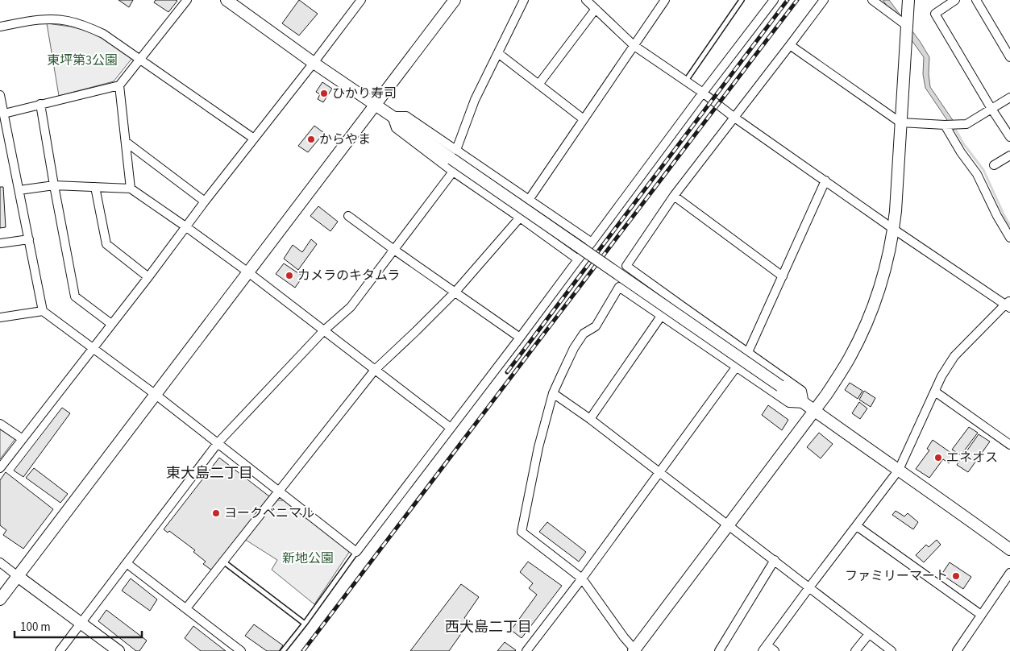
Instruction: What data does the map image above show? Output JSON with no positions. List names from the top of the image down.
{
  "districts": ["東大島二丁目", "西大島二丁目"],
  "parks": ["東坪第3公園", "新地公園"],
  "places": [
    "ひかり寿司",
    "からやま",
    "カメラのキタムラ",
    "エネオス",
    "ヨークベニマル",
    "ファミリーマート"
  ],
  "scale_bar": "100 m"
}
